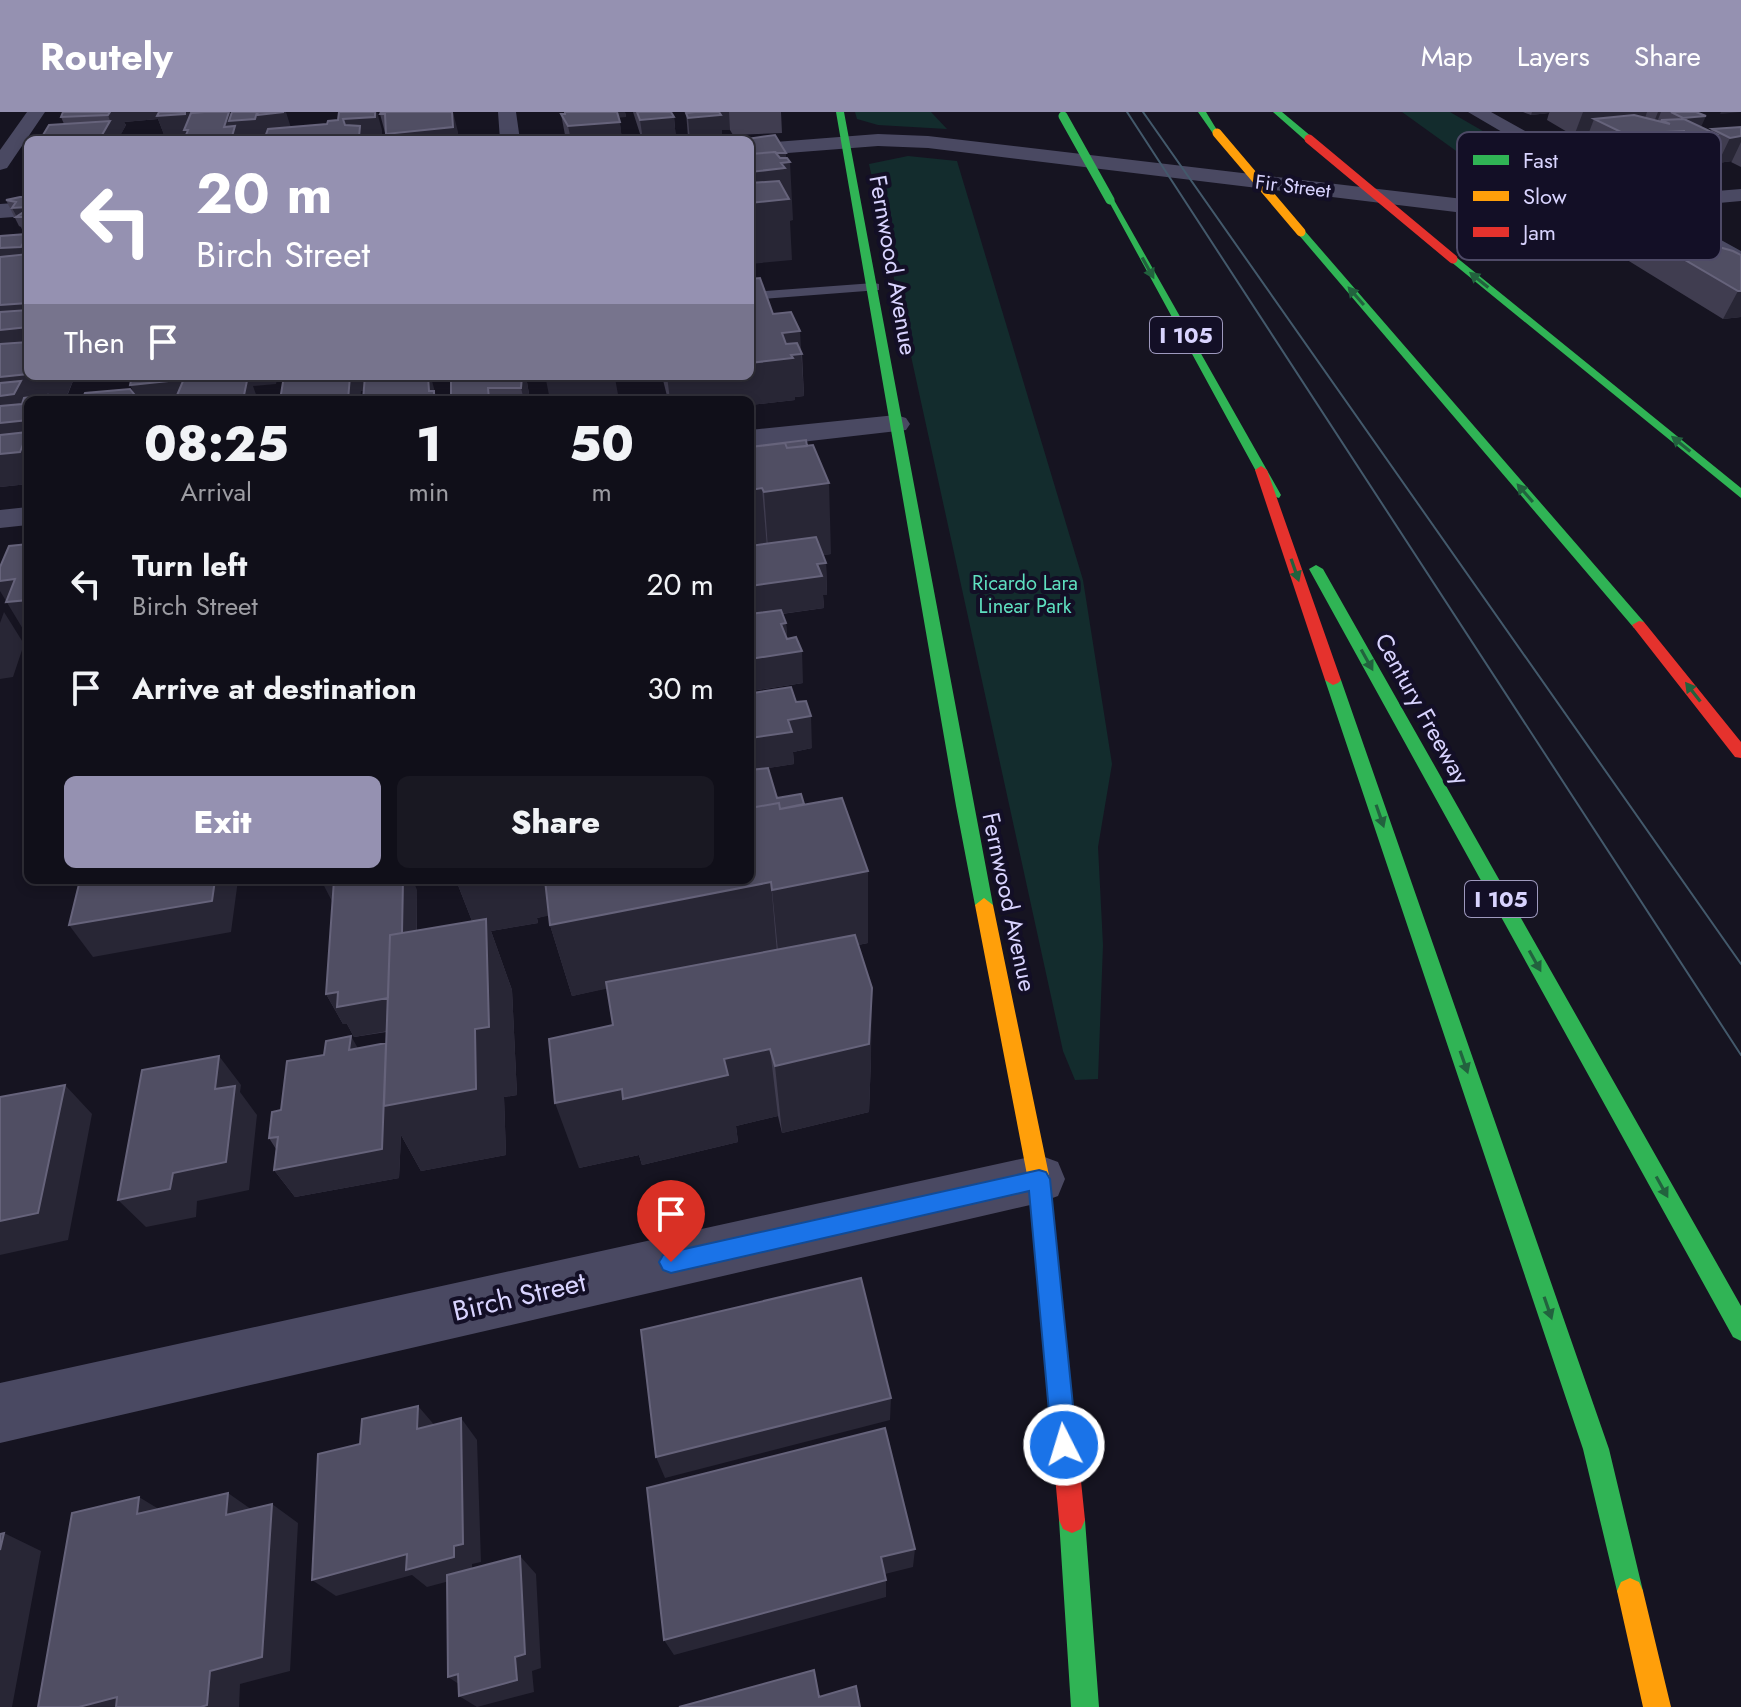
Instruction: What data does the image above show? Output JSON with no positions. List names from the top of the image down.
{
  "streets": {
    "main road": ["Fernwood Avenue", "I 105", "Century Freeway"],
    "street": ["Fir Street", "Birch Street"]
  },
  "crossings": [
    ["Fir Street", "Fernwood Avenue"],
    ["Fernwood Avenue", "Birch Street"]
  ],
  "parks": ["Ricardo Lara Linear Park"],
  "legend": ["Fast", "Slow", "Jam"],
  "page": {
    "header": "Routely",
    "nav": ["Map", "Layers", "Share"],
    "turn": ["20 m", "Birch Street"],
    "then": "Then",
    "eta": [
      "08:25",
      "Arrival",
      "1",
      "min",
      "50",
      "m"
    ],
    "list": [
      {
        "name": "Turn left",
        "note": "Birch Street",
        "value": "20 m"
      },
      {
        "name": "Arrive at destination",
        "value": "30 m"
      }
    ],
    "buttons": ["Exit", "Share"]
  }
}
